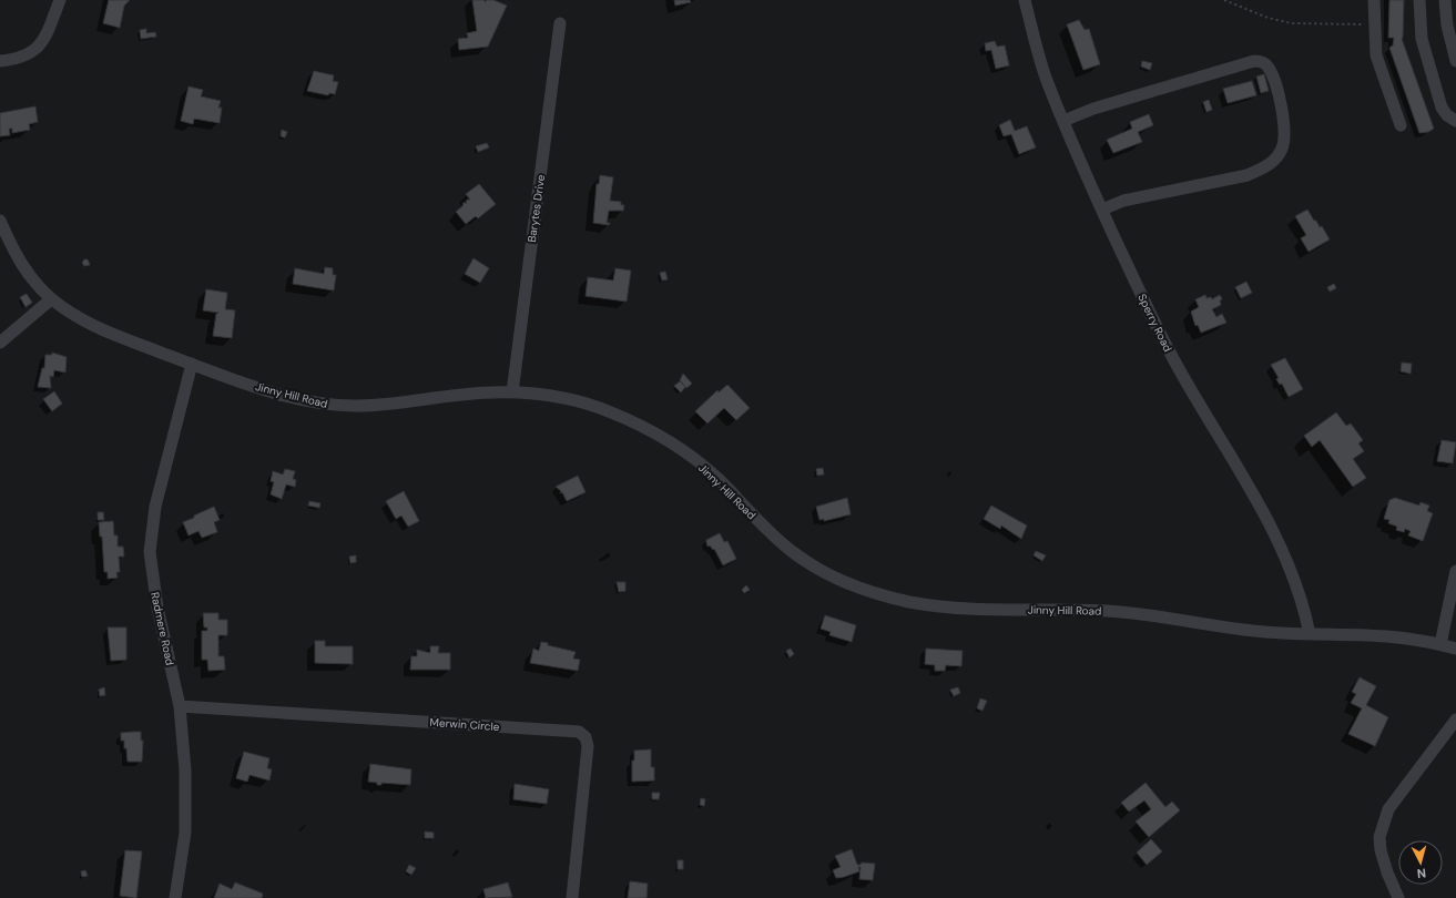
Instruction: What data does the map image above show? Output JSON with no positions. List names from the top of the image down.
{
  "streets": {
    "street": [
      "Barytes Drive",
      "Sperry Road",
      "Jinny Hill Road",
      "Radmere Road",
      "Merwin Circle"
    ]
  },
  "crossings": [
    ["Barytes Drive", "Jinny Hill Road"],
    ["Sperry Road", "Jinny Hill Road"],
    ["Jinny Hill Road", "Radmere Road"],
    ["Radmere Road", "Merwin Circle"]
  ],
  "north": "bottom"
}
